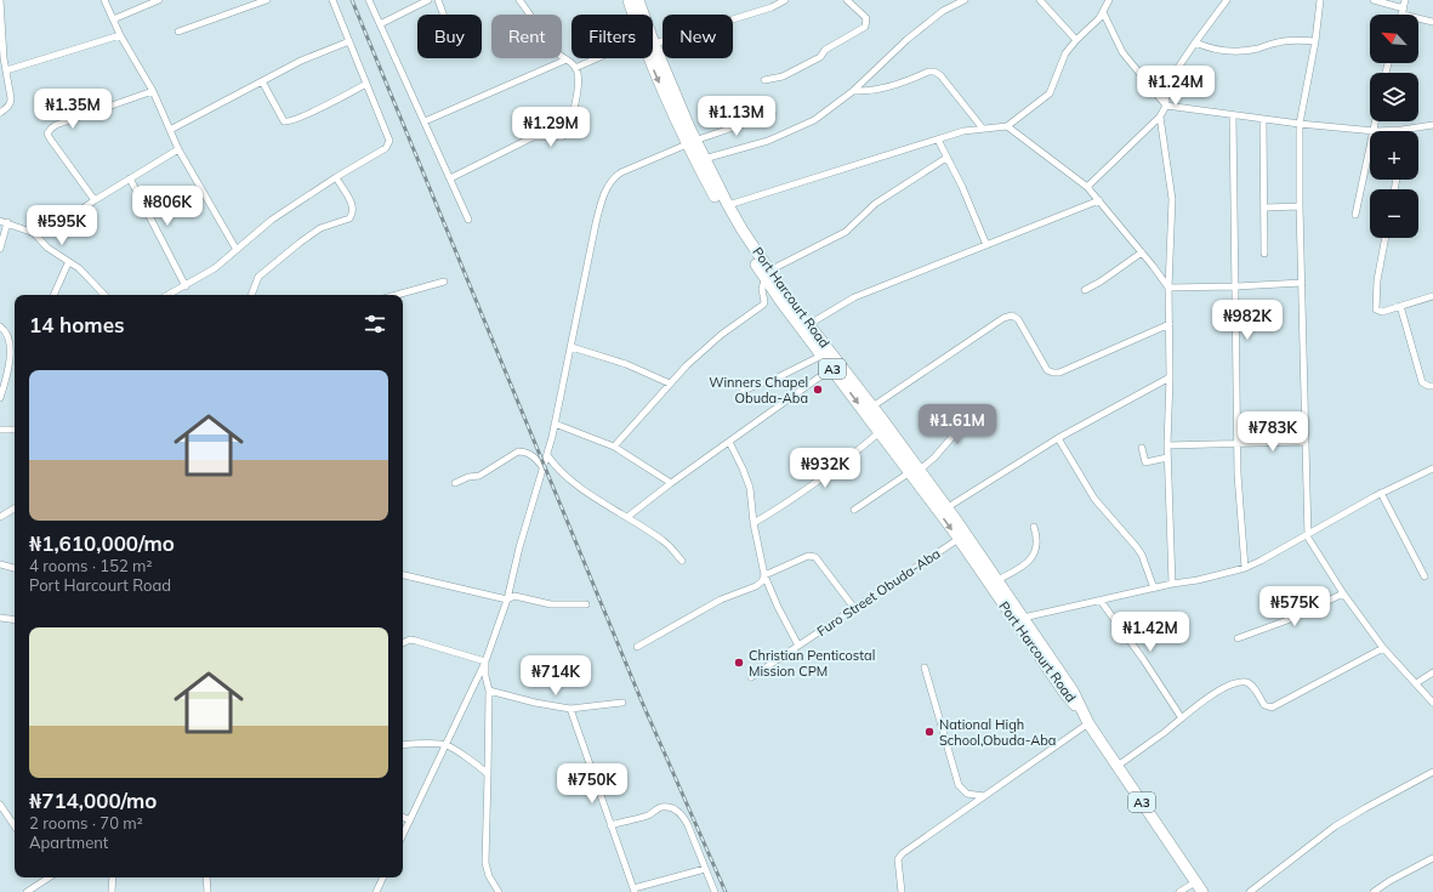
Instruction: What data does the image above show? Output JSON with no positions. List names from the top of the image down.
{
  "streets": {
    "highway": ["Port Harcourt Road", "A3"],
    "street": ["Furo Street Obuda-Aba"]
  },
  "crossings": [
    ["Port Harcourt Road", "A3"],
    ["Port Harcourt Road", "Furo Street Obuda-Aba"]
  ],
  "places": ["Winners Chapel Obuda-Aba", "Christian Penticostal Mission CPM", "National High School,Obuda-Aba"],
  "north": "top left",
  "page": {
    "map_buttons": ["+", "−"],
    "chip": [
      "Buy",
      "Rent",
      "Filters",
      "New"
    ],
    "price": [
      "₦1.24M",
      "₦1.35M",
      "₦1.13M",
      "₦1.29M",
      "₦806K",
      "₦595K",
      "₦982K",
      "₦1.61M",
      "₦783K",
      "₦932K",
      "₦575K",
      "₦1.42M",
      "₦714K",
      "₦750K"
    ],
    "heading": "14 homes",
    "list": [
      {
        "name": "₦1,610,000/mo",
        "note": "4 rooms · 152 m² · Port Harcourt Road"
      },
      {
        "name": "₦714,000/mo",
        "note": "2 rooms · 70 m² · Apartment"
      }
    ]
  }
}
